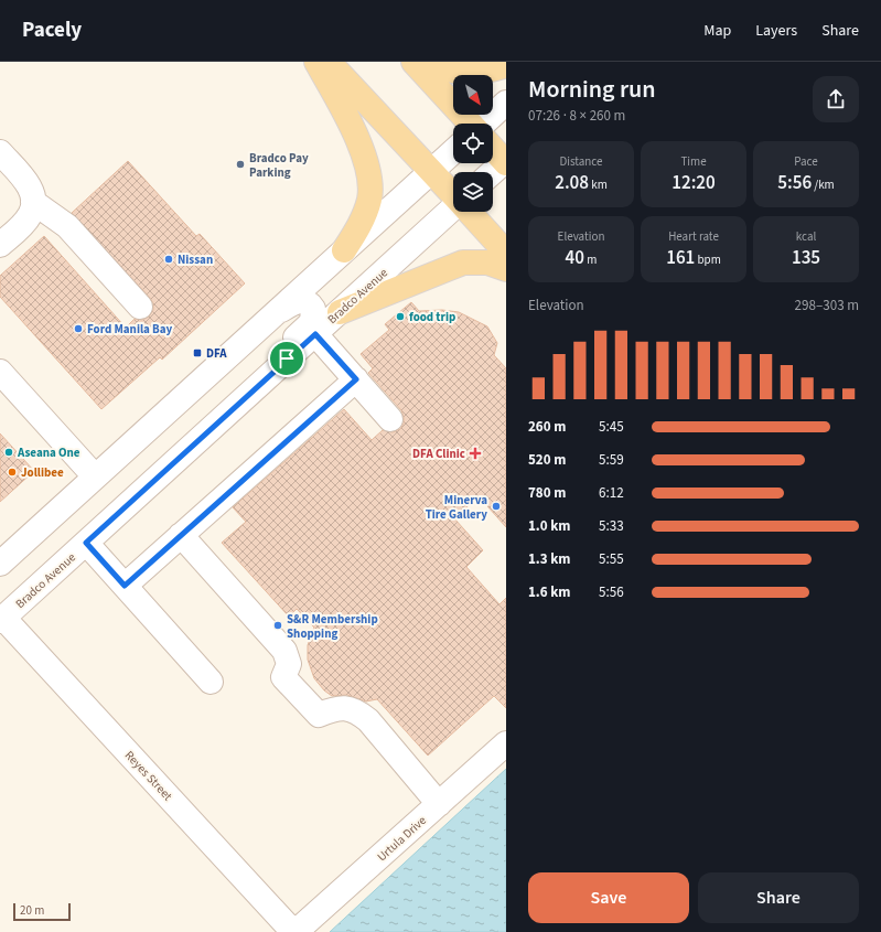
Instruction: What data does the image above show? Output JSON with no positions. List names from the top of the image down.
{
  "streets": {
    "street": ["Bradco Avenue", "Reyes Street", "Urtula Drive"]
  },
  "crossings": [
    ["Bradco Avenue", "Reyes Street"],
    ["Reyes Street", "Urtula Drive"]
  ],
  "places": {
    "other": [
      "Bradco Pay Parking",
      "Nissan",
      "food trip",
      "Ford Manila Bay",
      "Aseana One",
      "Jollibee",
      "Minerva Tire Gallery",
      "S&R Membership Shopping"
    ],
    "transit": ["DFA"],
    "health": ["DFA Clinic"]
  },
  "scale_bar": "20 m",
  "north": "bottom right",
  "page": {
    "header": "Pacely",
    "nav": ["Map", "Layers", "Share"],
    "heading": ["Morning run", "07:26 · 8 × 260 m"],
    "stats": [
      ["Distance", "2.08 km"],
      ["Time", "12:20"],
      ["Pace", "5:56 /km"],
      ["Elevation", "40 m"],
      ["Heart rate", "161 bpm"],
      ["kcal", "135"]
    ],
    "chart": ["Elevation", "298–303 m"],
    "list": [
      {
        "name": "260 m",
        "note": "5:45"
      },
      {
        "name": "520 m",
        "note": "5:59"
      },
      {
        "name": "780 m",
        "note": "6:12"
      },
      {
        "name": "1.0 km",
        "note": "5:33"
      },
      {
        "name": "1.3 km",
        "note": "5:55"
      },
      {
        "name": "1.6 km",
        "note": "5:56"
      }
    ],
    "buttons": ["Save", "Share"],
    "scale": "20 m"
  }
}
